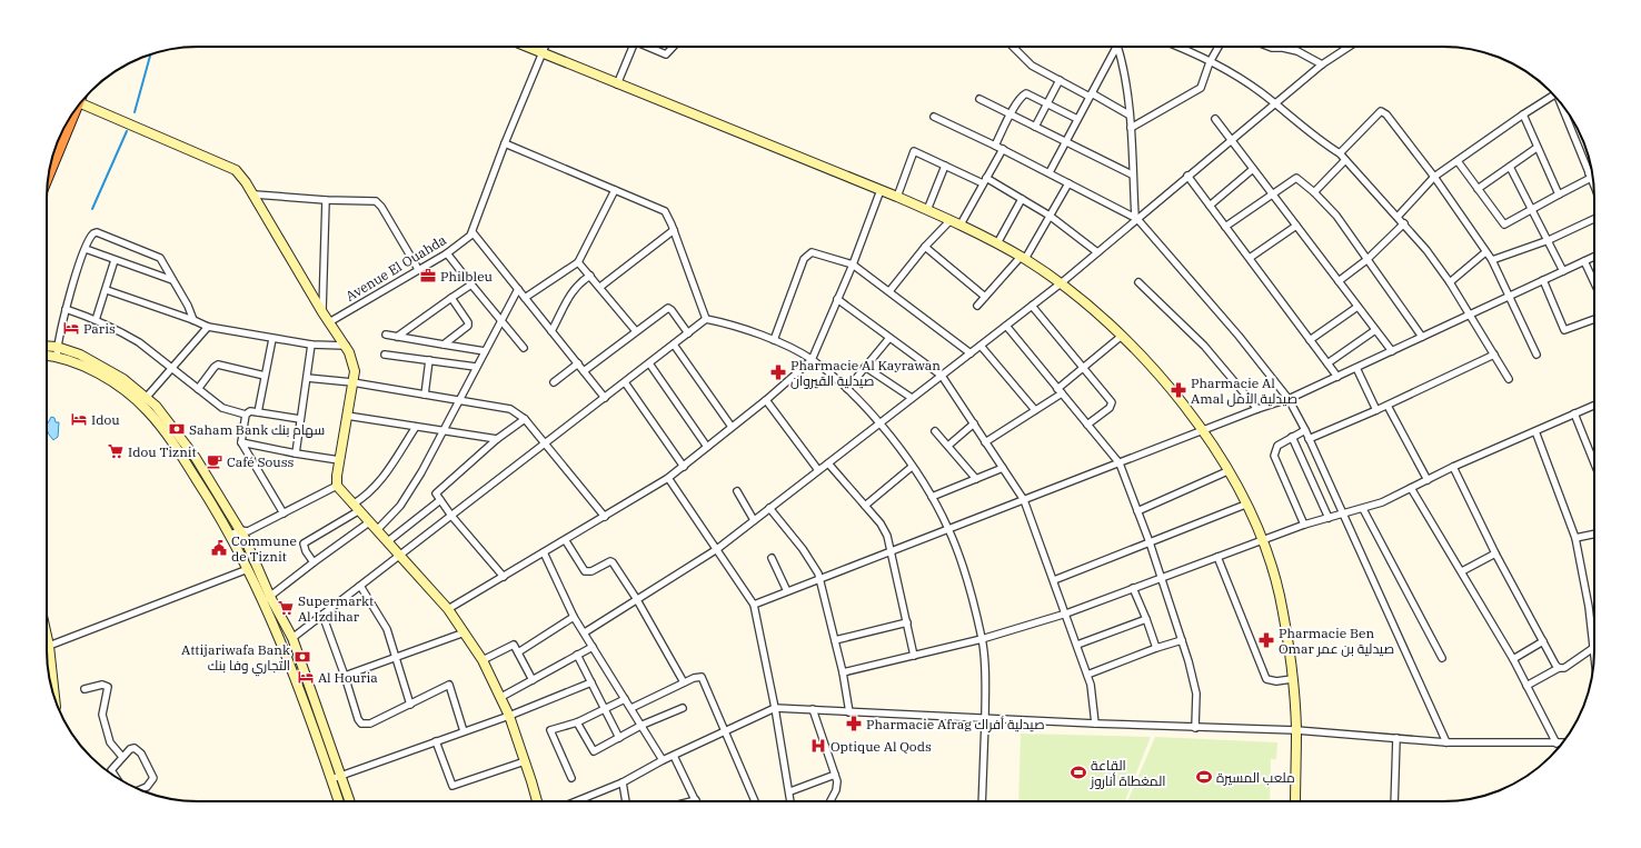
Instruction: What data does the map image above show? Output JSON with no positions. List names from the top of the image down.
{
  "streets": {
    "street": ["Avenue El Ouahda"]
  },
  "places": {
    "office": ["Philbleu"],
    "hotel": ["Paris", "Idou", "Al Houria"],
    "pharmacy": [
      "Pharmacie Al Kayrawan صيدلية القيروان",
      "Pharmacie Al Amal صيدلية الأمل",
      "Pharmacie Ben Omar صيدلية بن عمر",
      "Pharmacie Afrag صيدلية أفراك"
    ],
    "bank": ["Saham Bank سهام بنك", "Attijariwafa Bank التجاري وفا بنك"],
    "supermarket": ["Idou Tiznit", "Supermarkt Al Izdihar"],
    "cafe": ["Café Souss"],
    "public building": ["Commune de Tiznit"],
    "hospital": ["Optique Al Qods"],
    "sports": ["القاعة المغطاة أناروز", "ملعب المسيرة"]
  }
}
